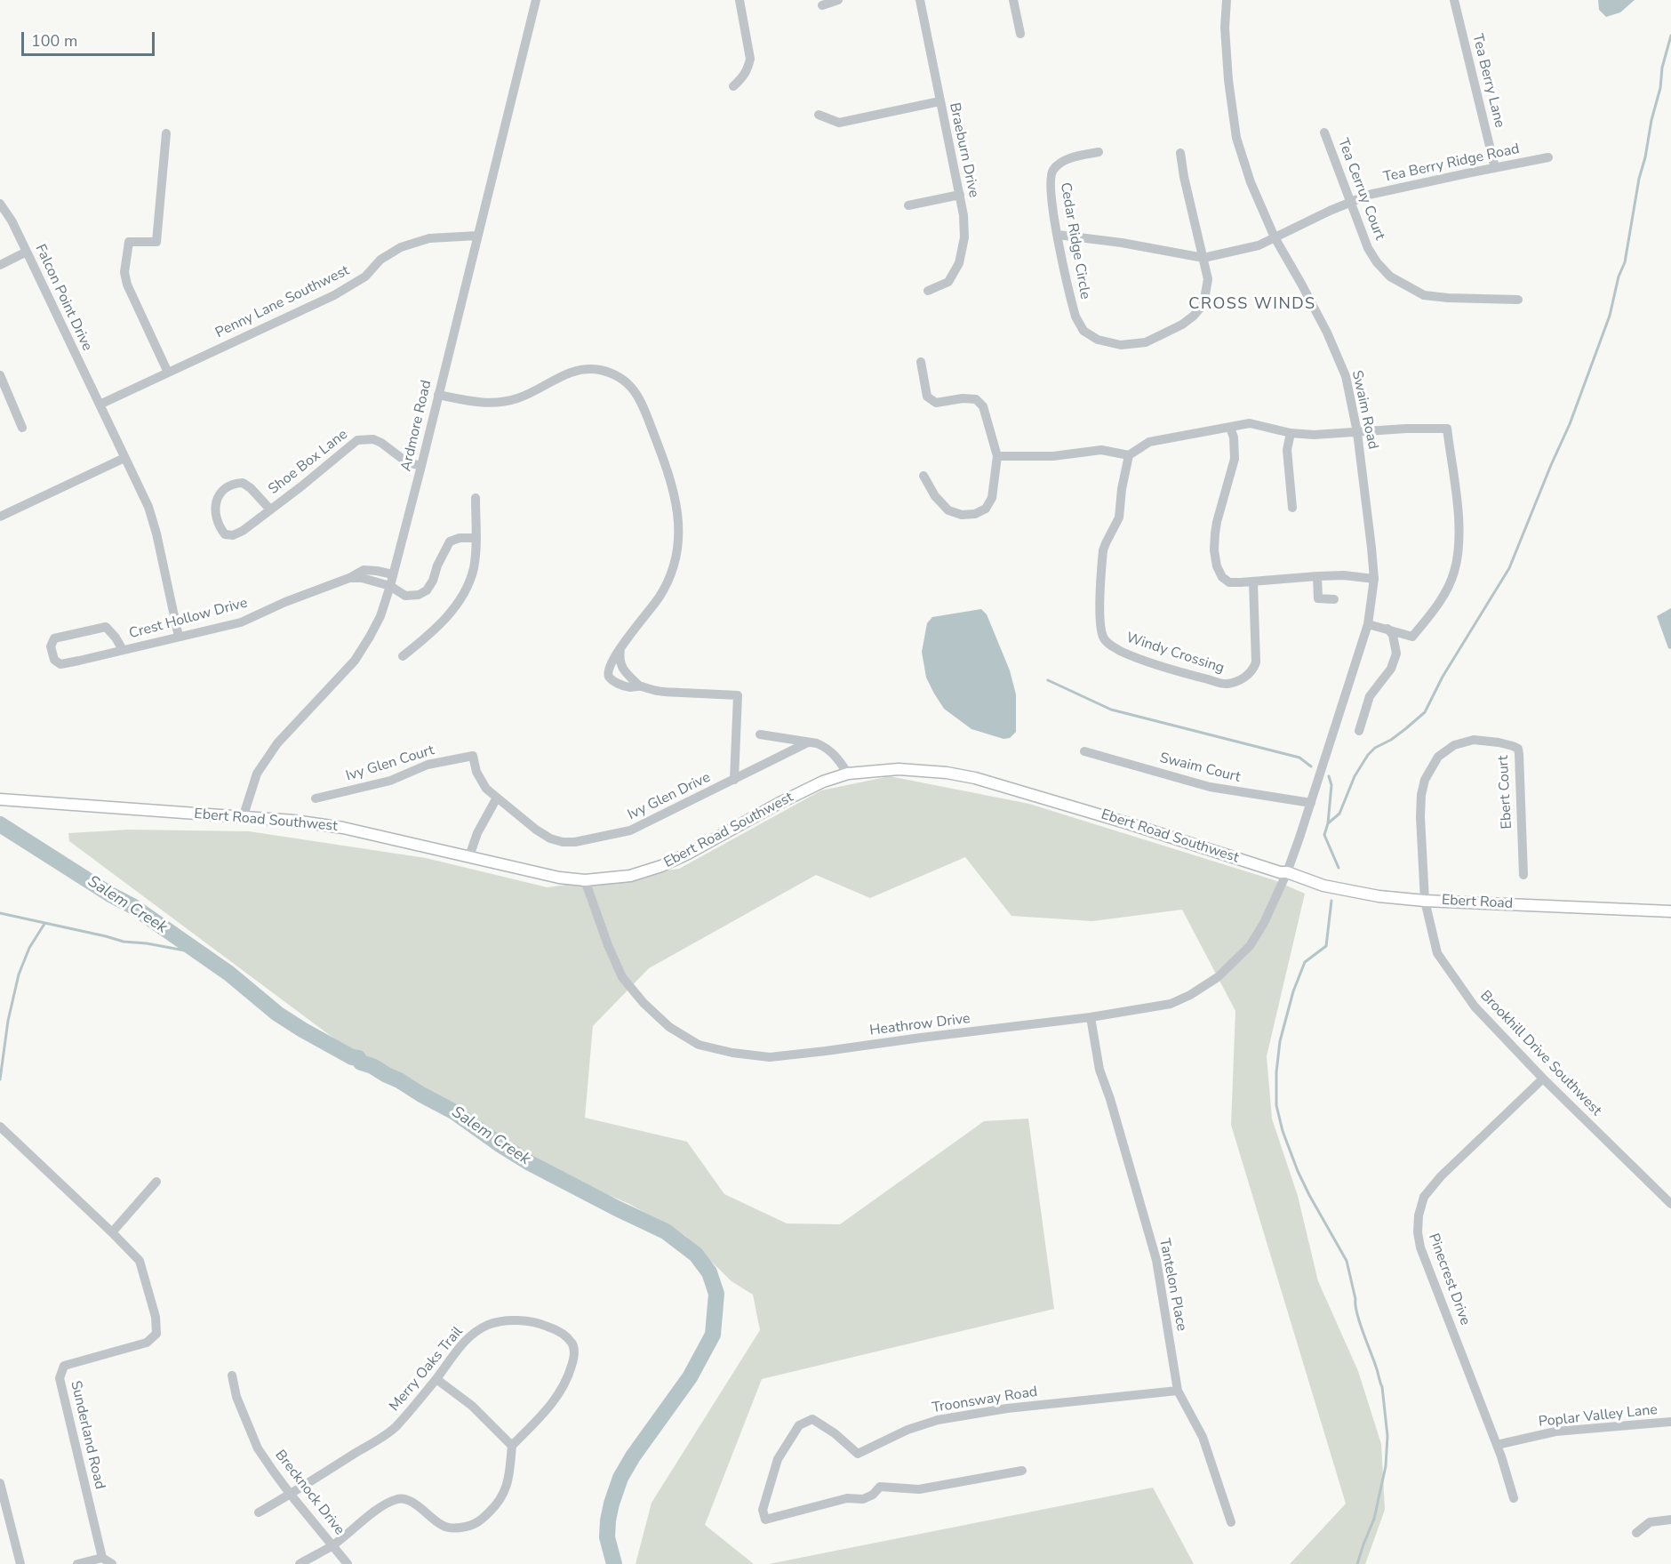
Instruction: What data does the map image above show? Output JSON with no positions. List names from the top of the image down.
{
  "streets": {
    "main road": ["Ebert Road Southwest", "Ebert Road"],
    "street": [
      "Tea Berry Lane",
      "Braeburn Drive",
      "Tea Berry Ridge Road",
      "Tea Cerruy Court",
      "Cedar Ridge Circle",
      "Falcon Point Drive",
      "Penny Lane Southwest",
      "Swaim Road",
      "Ardmore Road",
      "Shoe Box Lane",
      "Crest Hollow Drive",
      "Windy Crossing",
      "Ivy Glen Court",
      "Swaim Court",
      "Ebert Court",
      "Ivy Glen Drive",
      "Heathrow Drive",
      "Brookhill Drive Southwest",
      "Pinecrest Drive",
      "Tantelon Place",
      "Merry Oaks Trail",
      "Troonsway Road",
      "Poplar Valley Lane",
      "Sunderland Road",
      "Brecknock Drive"
    ]
  },
  "crossings": [
    ["Tea Berry Lane", "Tea Berry Ridge Road"],
    ["Tea Berry Ridge Road", "Tea Cerruy Court"],
    ["Tea Berry Ridge Road", "Cedar Ridge Circle"],
    ["Tea Berry Ridge Road", "Swaim Road"],
    ["Falcon Point Drive", "Penny Lane Southwest"],
    ["Falcon Point Drive", "Crest Hollow Drive"],
    ["Penny Lane Southwest", "Ardmore Road"],
    ["Swaim Road", "Swaim Court"],
    ["Swaim Road", "Ebert Road Southwest"],
    ["Swaim Road", "Ebert Road"],
    ["Swaim Road", "Heathrow Drive"],
    ["Ardmore Road", "Shoe Box Lane"],
    ["Ardmore Road", "Crest Hollow Drive"],
    ["Ardmore Road", "Ebert Road Southwest"],
    ["Ivy Glen Court", "Ivy Glen Drive"],
    ["Ebert Court", "Ebert Road"],
    ["Ebert Court", "Brookhill Drive Southwest"],
    ["Ebert Road Southwest", "Ebert Road"],
    ["Ebert Road Southwest", "Heathrow Drive"],
    ["Ebert Road", "Heathrow Drive"],
    ["Ebert Road", "Brookhill Drive Southwest"],
    ["Heathrow Drive", "Tantelon Place"],
    ["Brookhill Drive Southwest", "Pinecrest Drive"],
    ["Pinecrest Drive", "Poplar Valley Lane"],
    ["Tantelon Place", "Troonsway Road"],
    ["Merry Oaks Trail", "Brecknock Drive"]
  ],
  "districts": ["CROSS WINDS"],
  "water": ["Salem Creek"],
  "scale_bar": "100 m"
}
